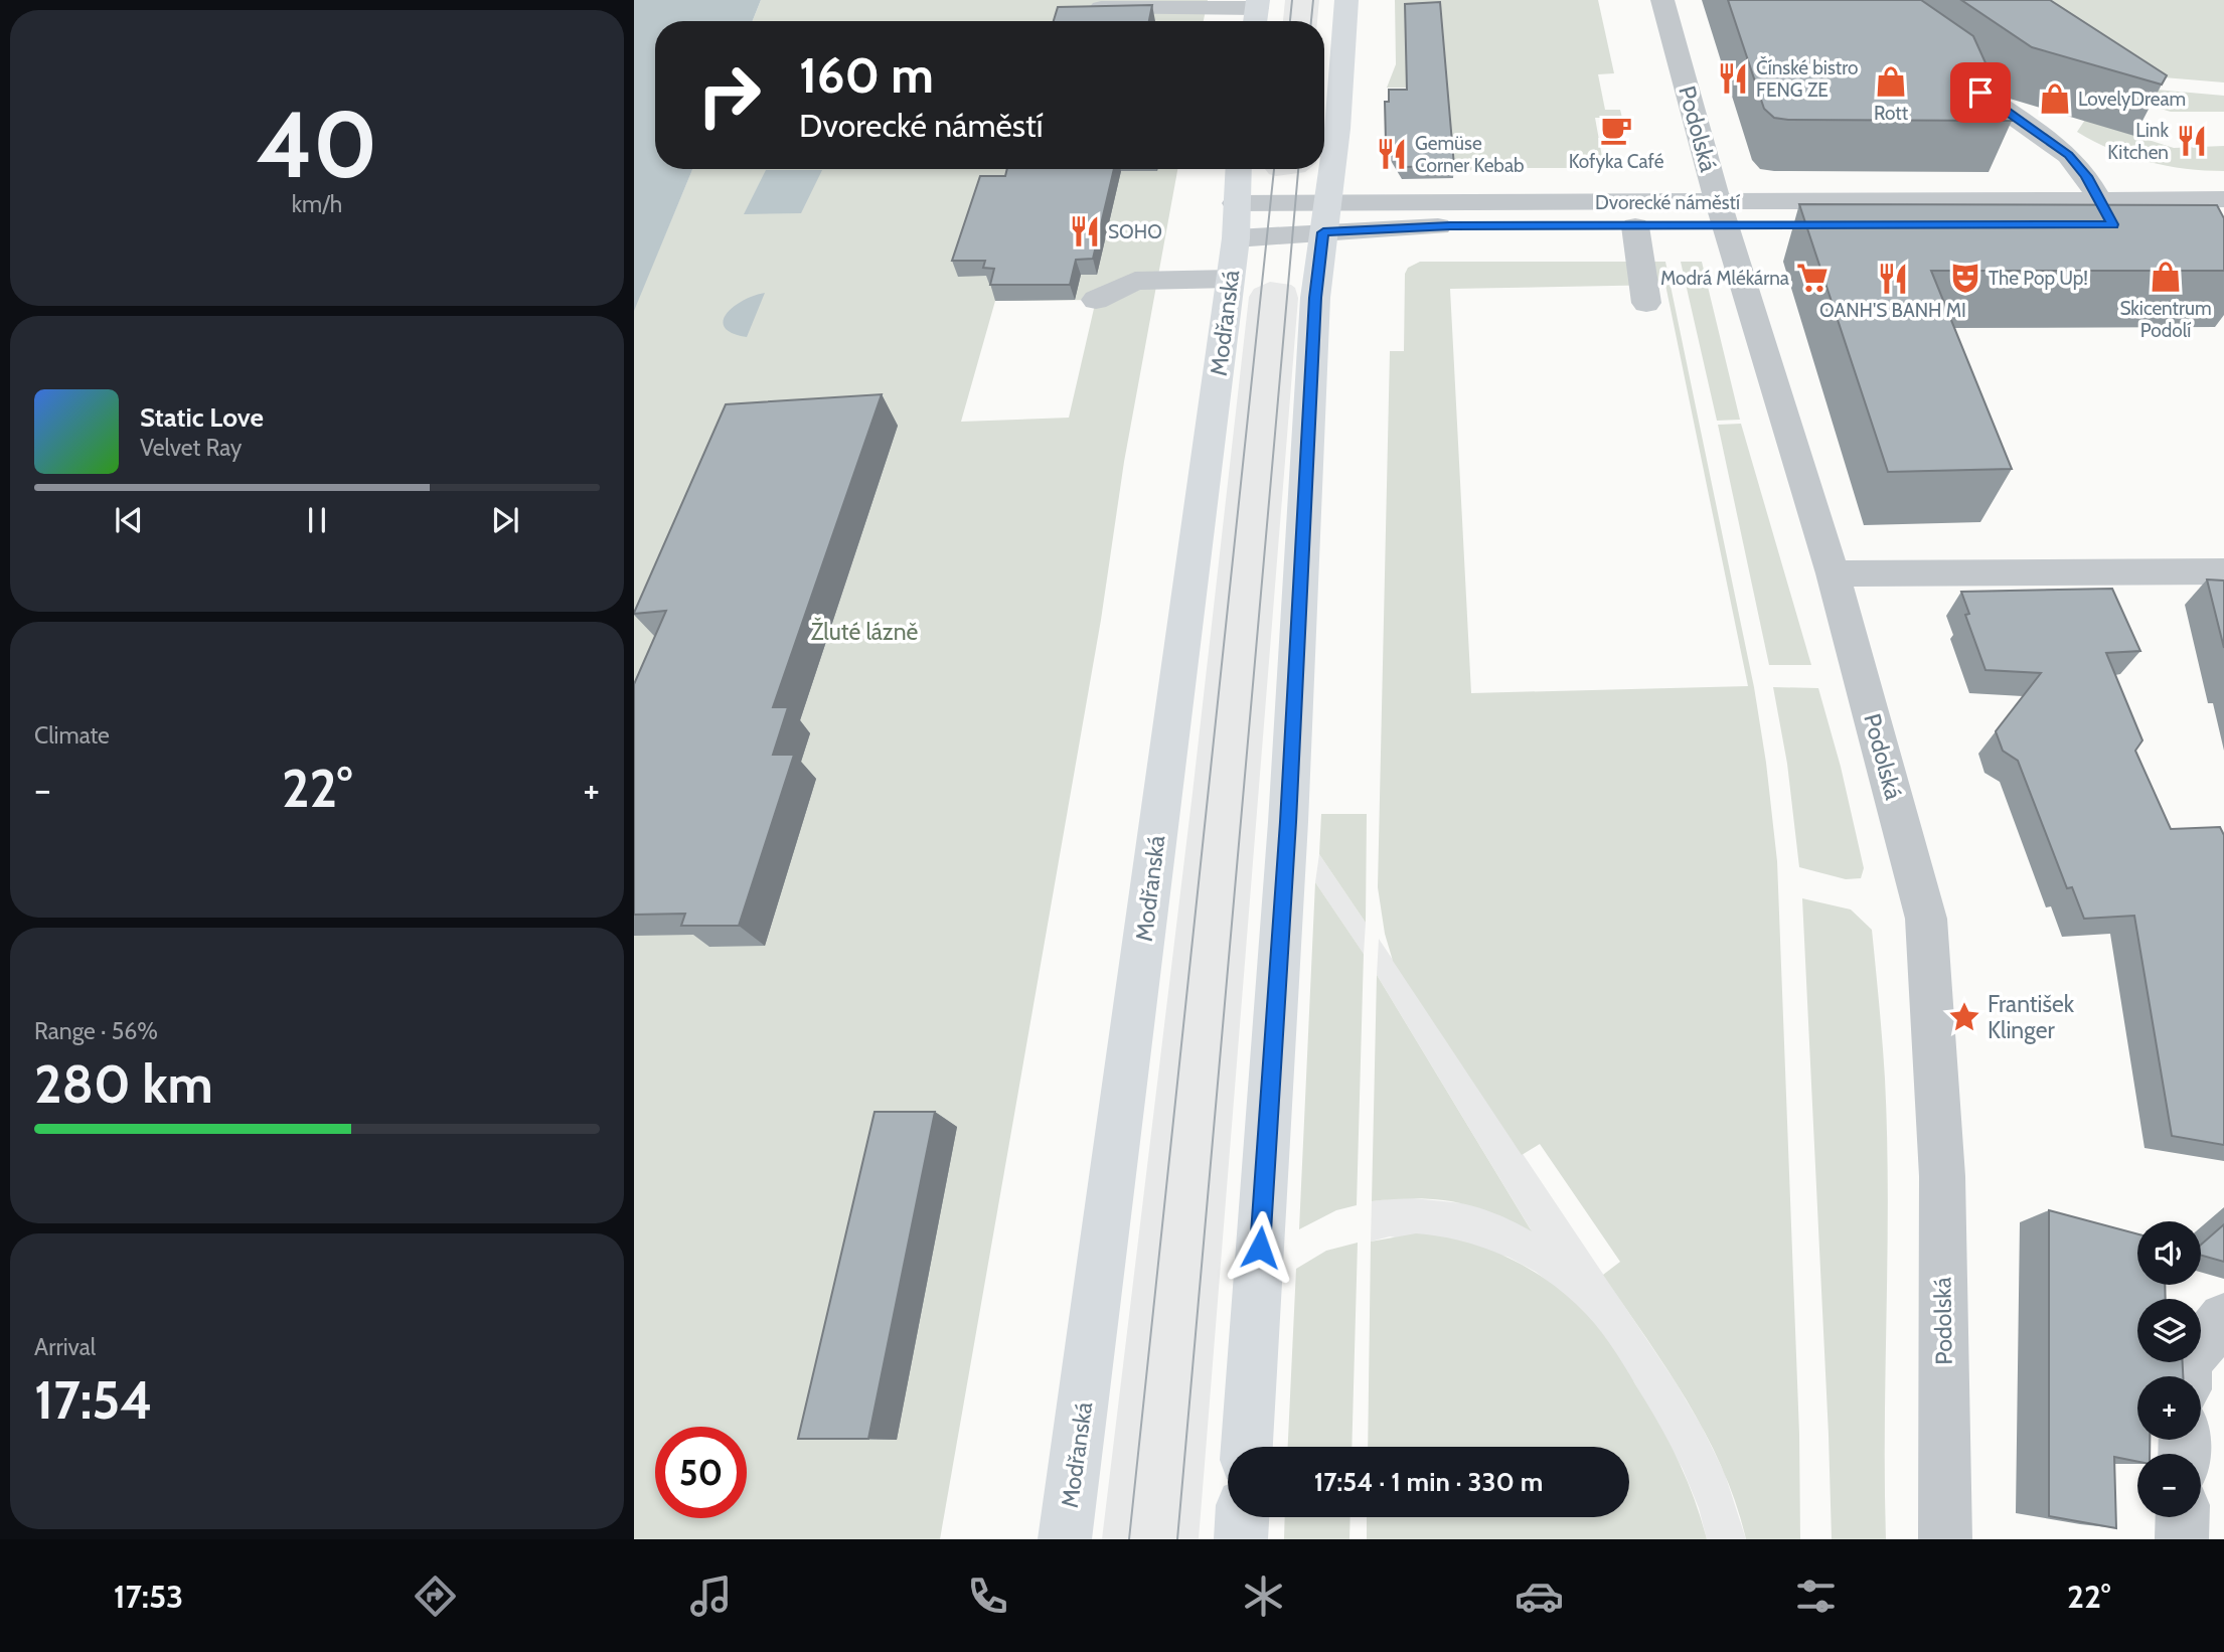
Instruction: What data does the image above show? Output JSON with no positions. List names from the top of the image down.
{
  "streets": {
    "main road": ["Modřanská"],
    "street": ["Podolská", "Dvorecké náměstí"]
  },
  "crossings": [
    ["Podolská", "Dvorecké náměstí"],
    ["Dvorecké náměstí", "Modřanská"]
  ],
  "parks": ["Žluté lázně"],
  "places": {
    "restaurant": [
      "Čínské bistro FENG ZE",
      "Link Kitchen",
      "Gemüse Corner Kebab",
      "SOHO",
      "OANH'S BANH MI"
    ],
    "shop": ["Rott", "LovelyDream", "Skicentrum Podolí"],
    "cafe": ["Kofyka Café"],
    "supermarket": ["Modrá Mlékárna"],
    "theatre": ["The Pop Up!"],
    "place": ["František Klinger"]
  },
  "page": {
    "tile": [
      ["40", "km/h"],
      "Climate",
      ["Range · 56%", "280 km"],
      ["Arrival", "17:54"]
    ],
    "turn": ["160 m", "Dvorecké náměstí"],
    "song": ["Static Love", "Velvet Ray"],
    "heat": ["−", "22°", "+"],
    "map_buttons": ["+", "−"],
    "limit": "50",
    "trip": "17:54 · 1 min · 330 m",
    "tabs": ["17:53", "22°"]
  }
}
